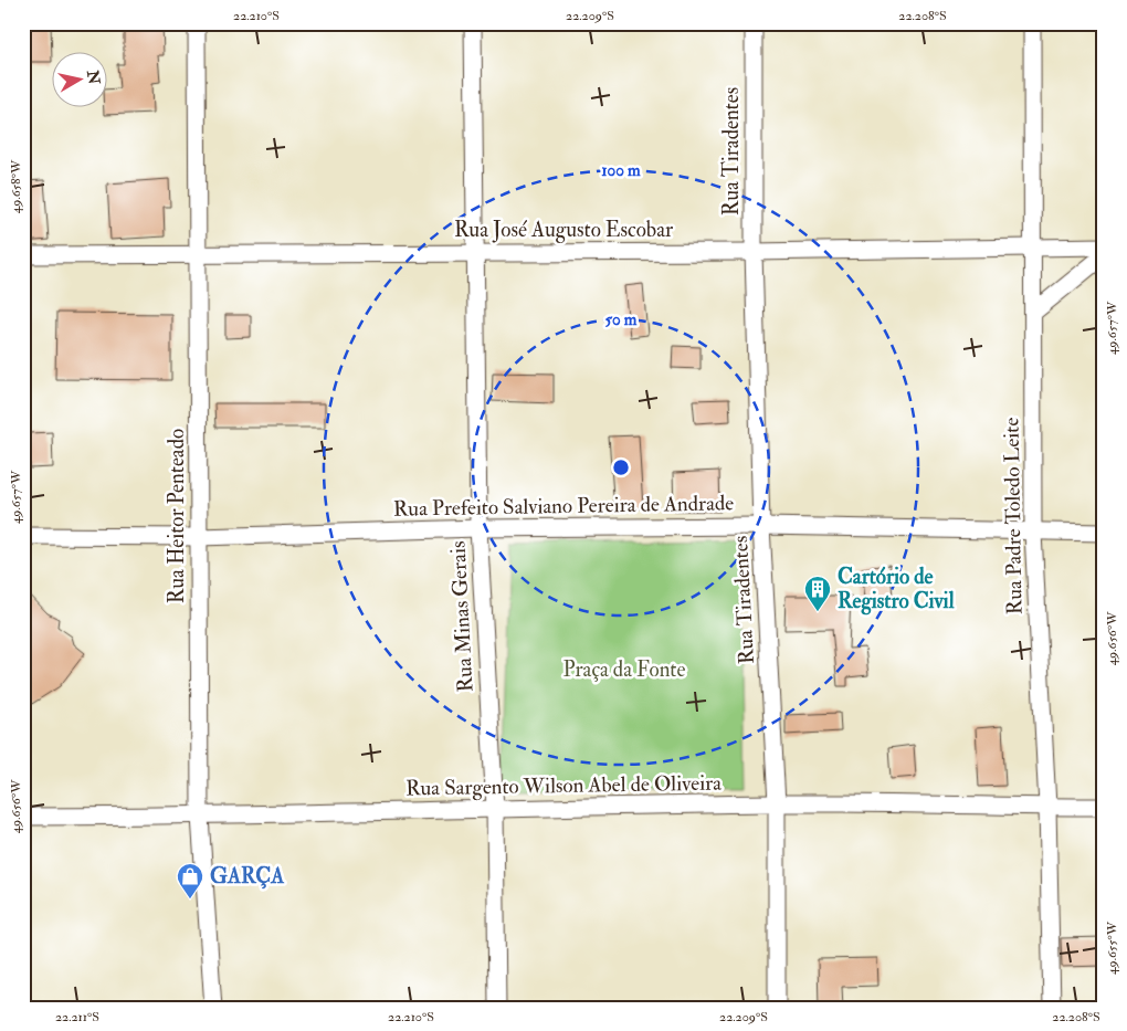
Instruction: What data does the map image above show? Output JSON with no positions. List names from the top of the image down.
{
  "streets": {
    "street": [
      "Rua Tiradentes",
      "Rua José Augusto Escobar",
      "Rua Prefeito Salviano Pereira de Andrade",
      "Rua Heitor Penteado",
      "Rua Padre Toledo Leite",
      "Rua Minas Gerais",
      "Rua Sargento Wilson Abel de Oliveira"
    ]
  },
  "crossings": [
    ["Rua Tiradentes", "Rua José Augusto Escobar"],
    ["Rua Tiradentes", "Rua Prefeito Salviano Pereira de Andrade"],
    ["Rua Tiradentes", "Rua Sargento Wilson Abel de Oliveira"],
    ["Rua José Augusto Escobar", "Rua Heitor Penteado"],
    ["Rua José Augusto Escobar", "Rua Padre Toledo Leite"],
    ["Rua José Augusto Escobar", "Rua Minas Gerais"],
    ["Rua Prefeito Salviano Pereira de Andrade", "Rua Heitor Penteado"],
    ["Rua Prefeito Salviano Pereira de Andrade", "Rua Padre Toledo Leite"],
    ["Rua Prefeito Salviano Pereira de Andrade", "Rua Minas Gerais"],
    ["Rua Heitor Penteado", "Rua Sargento Wilson Abel de Oliveira"],
    ["Rua Padre Toledo Leite", "Rua Sargento Wilson Abel de Oliveira"],
    ["Rua Minas Gerais", "Rua Sargento Wilson Abel de Oliveira"]
  ],
  "parks": ["Praça da Fonte"],
  "places": {
    "building": ["Cartório de Registro Civil"],
    "shop": ["GARÇA"]
  },
  "north": "right",
  "coordinates": [
    "22.210°S",
    "22.209°S",
    "22.208°S",
    "49.658°W",
    "49.657°W",
    "49.656°W",
    "49.655°W",
    "22.211°S"
  ],
  "rings": ["100 m", "50 m"]
}
